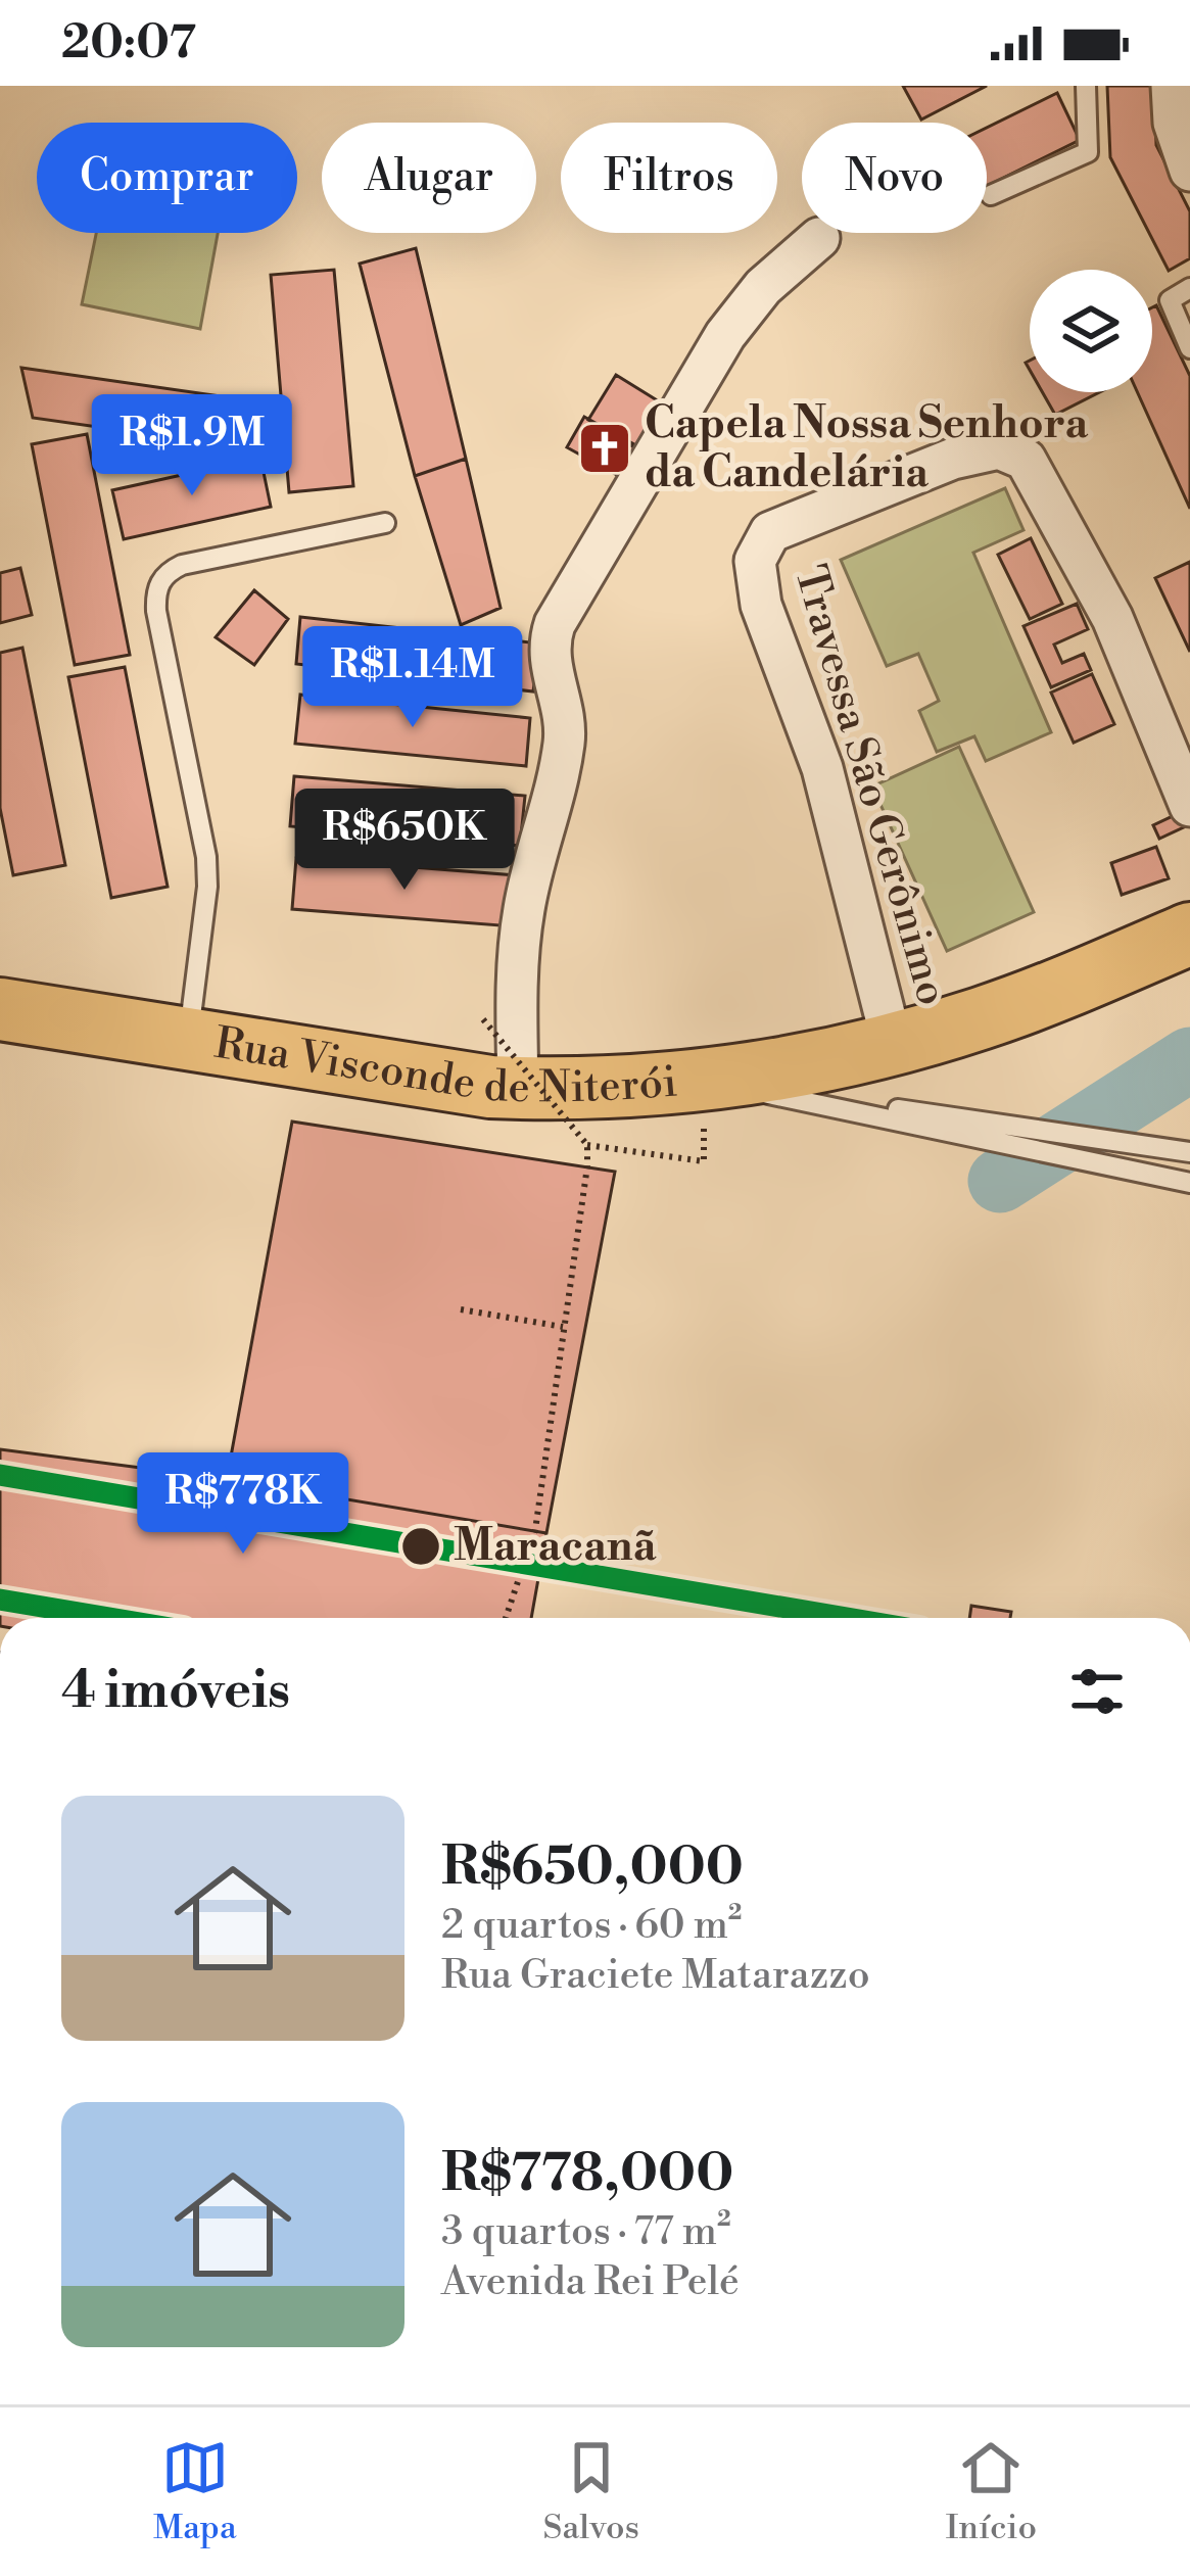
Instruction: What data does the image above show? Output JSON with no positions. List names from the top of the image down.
{
  "streets": {
    "main road": ["Rua Visconde de Niterói"],
    "street": ["Travessa São Gerônimo"]
  },
  "crossings": [
    ["Travessa São Gerônimo", "Rua Visconde de Niterói"]
  ],
  "places": {
    "church": ["Capela Nossa Senhora da Candelária"],
    "other": ["Maracanã"]
  },
  "lines": ["metro line 2"],
  "page": {
    "status": "20:07",
    "chip": [
      "Comprar",
      "Alugar",
      "Filtros",
      "Novo"
    ],
    "price": [
      "R$1.9M",
      "R$1.14M",
      "R$650K",
      "R$778K"
    ],
    "heading": "4 imóveis",
    "list": [
      {
        "name": "R$650,000",
        "note": "2 quartos · 60 m² · Rua Graciete Matarazzo"
      },
      {
        "name": "R$778,000",
        "note": "3 quartos · 77 m² · Avenida Rei Pelé"
      }
    ],
    "tabs": ["Mapa", "Salvos", "Início"]
  }
}
